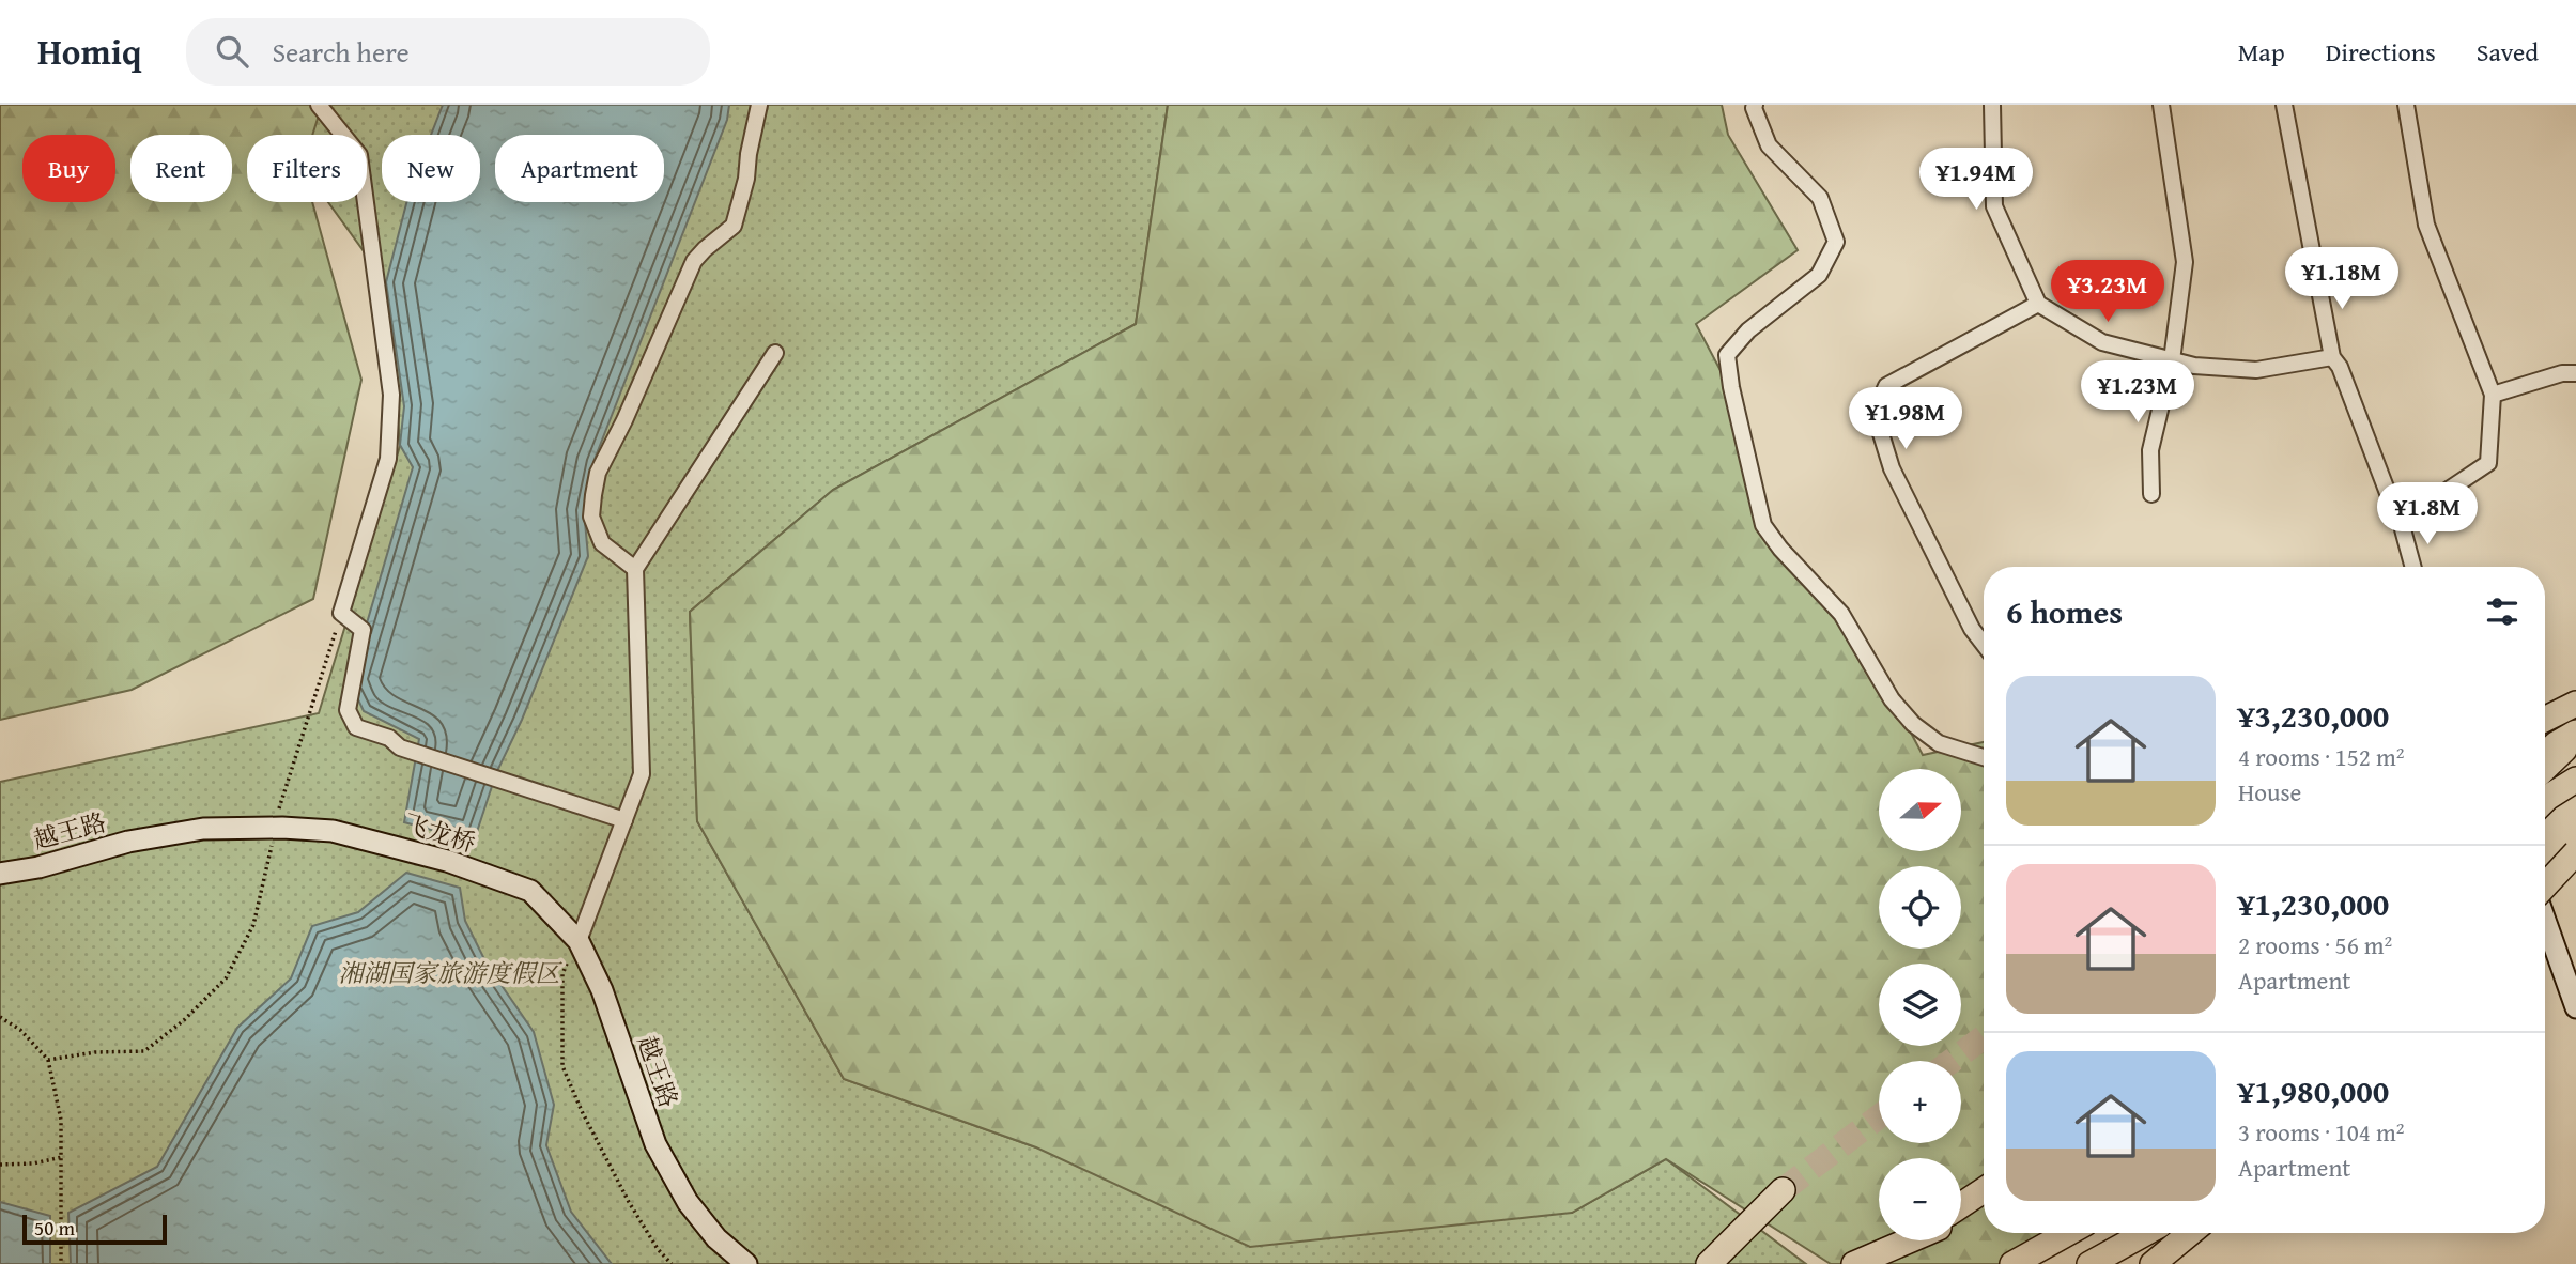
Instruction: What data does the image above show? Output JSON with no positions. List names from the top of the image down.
{
  "streets": {
    "main road": ["越王路", "飞龙桥"]
  },
  "crossings": [
    ["越王路", "飞龙桥"]
  ],
  "parks": ["湘湖国家旅游度假区"],
  "scale_bar": "50 m",
  "north": "right",
  "page": {
    "header": "Homiq",
    "search": "Search here",
    "nav": ["Map", "Directions", "Saved"],
    "chip": [
      "Buy",
      "Rent",
      "Filters",
      "New",
      "Apartment"
    ],
    "price": [
      "¥1.94M",
      "¥1.18M",
      "¥3.23M",
      "¥1.23M",
      "¥1.98M",
      "¥1.8M"
    ],
    "heading": "6 homes",
    "list": [
      {
        "name": "¥3,230,000",
        "note": "4 rooms · 152 m² · House"
      },
      {
        "name": "¥1,230,000",
        "note": "2 rooms · 56 m² · Apartment"
      },
      {
        "name": "¥1,980,000",
        "note": "3 rooms · 104 m² · Apartment"
      }
    ],
    "map_buttons": ["+", "−"],
    "scale": "50 m"
  }
}
